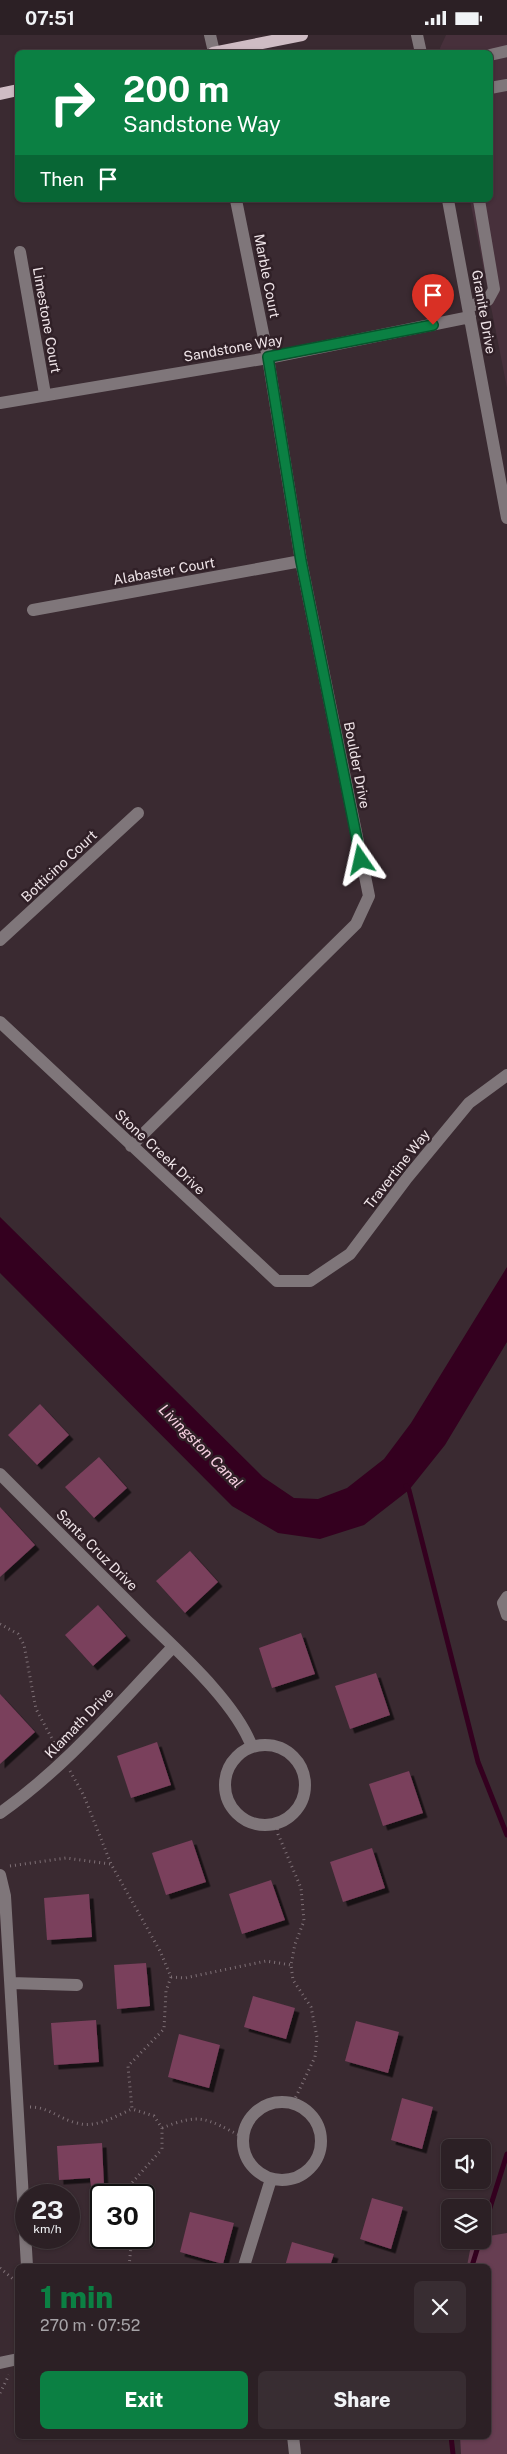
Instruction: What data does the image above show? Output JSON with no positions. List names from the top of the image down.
{
  "streets": {
    "street": [
      "Marble Court",
      "Granite Drive",
      "Limestone Court",
      "Sandstone Way",
      "Alabaster Court",
      "Boulder Drive",
      "Botticino Court",
      "Stone Creek Drive",
      "Travertine Way",
      "Santa Cruz Drive",
      "Klamath Drive"
    ]
  },
  "crossings": [
    ["Marble Court", "Sandstone Way"],
    ["Marble Court", "Boulder Drive"],
    ["Granite Drive", "Sandstone Way"],
    ["Limestone Court", "Sandstone Way"],
    ["Sandstone Way", "Boulder Drive"],
    ["Alabaster Court", "Boulder Drive"],
    ["Boulder Drive", "Stone Creek Drive"],
    ["Stone Creek Drive", "Travertine Way"],
    ["Santa Cruz Drive", "Klamath Drive"]
  ],
  "water": ["Livingston Canal"],
  "page": {
    "status": "07:51",
    "turn": ["200 m", "Sandstone Way"],
    "then": "Then",
    "speed": "23 km/h",
    "limit": "30",
    "heading": ["1 min", "270 m · 07:52"],
    "buttons": ["Exit", "Share"]
  }
}
